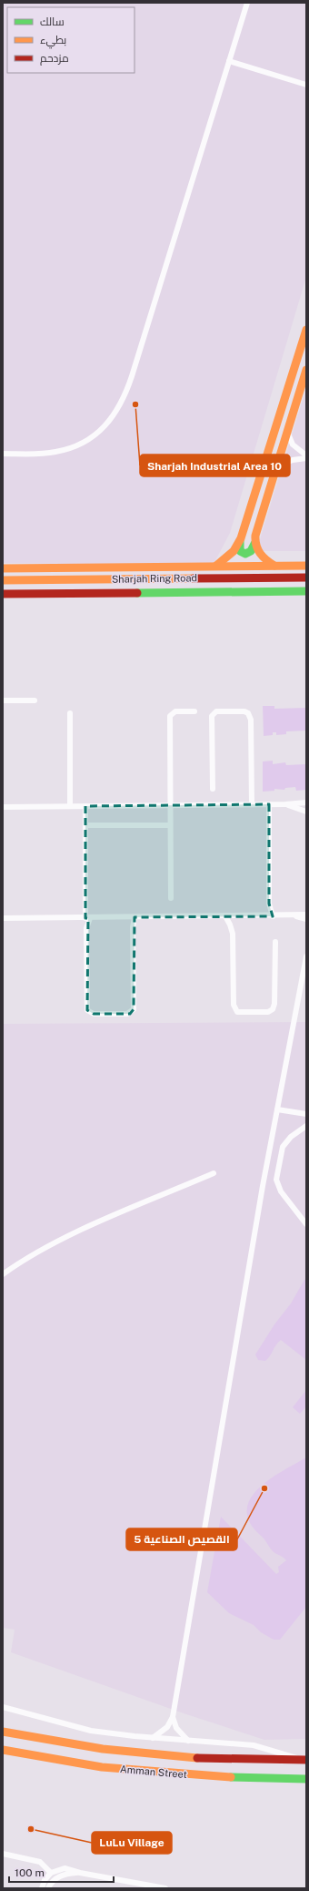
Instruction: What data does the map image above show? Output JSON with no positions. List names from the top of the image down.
{
  "streets": {
    "main road": ["Sharjah Ring Road", "Amman Street"]
  },
  "places": ["Sharjah Industrial Area 10", "القصيص الصناعية 5", "LuLu Village"],
  "legend": ["سالك", "بطيء", "مزدحم"],
  "scale_bar": "100 m"
}
